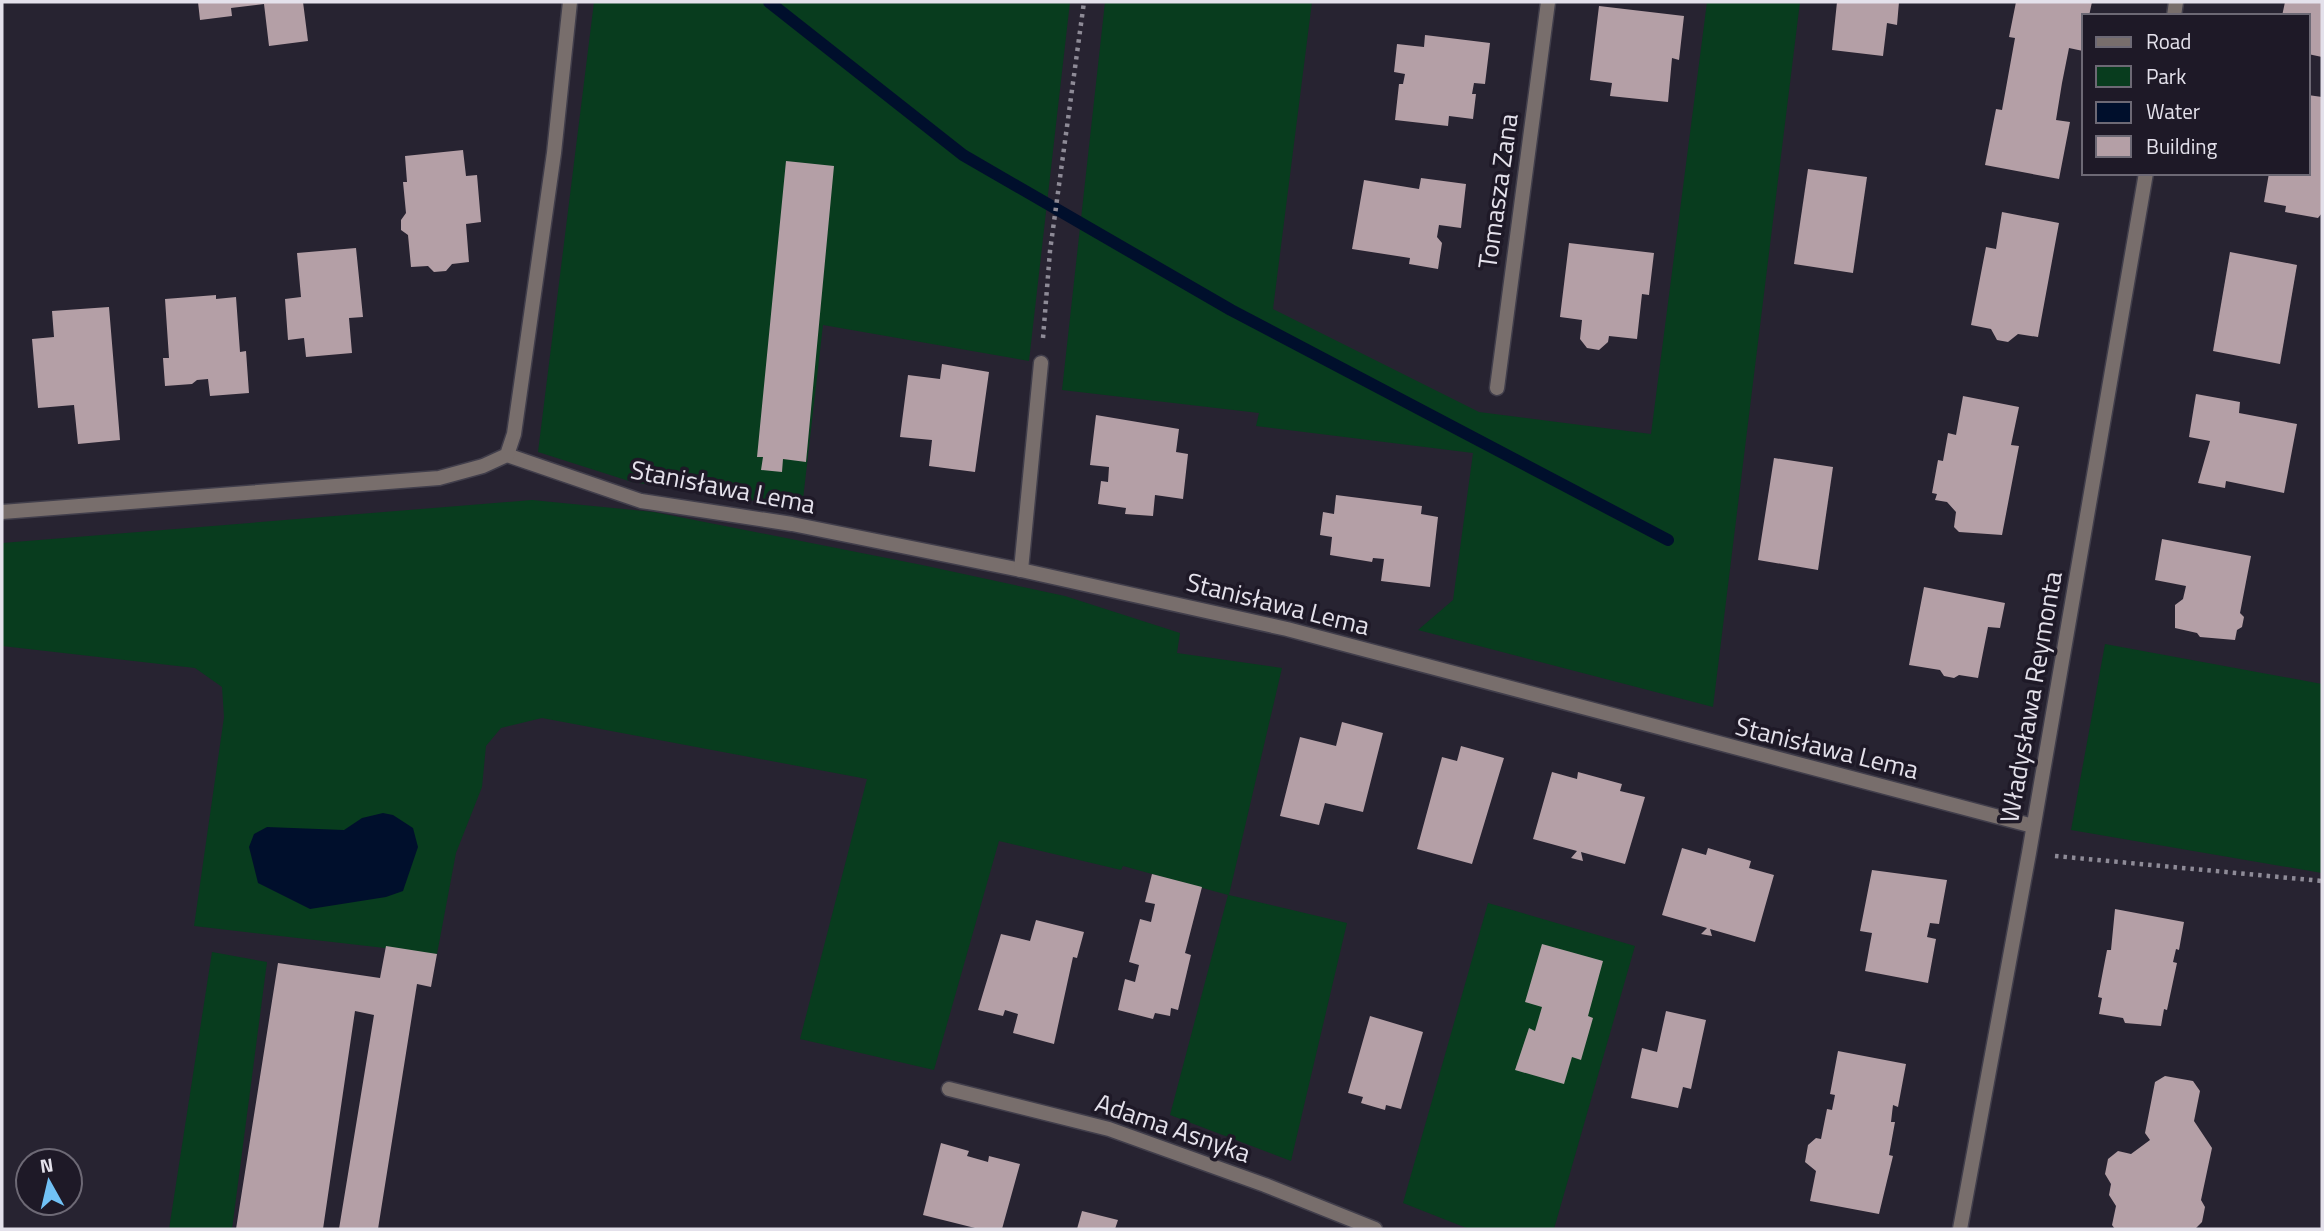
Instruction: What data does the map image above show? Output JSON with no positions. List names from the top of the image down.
{
  "streets": {
    "street": [
      "Tomasza Zana",
      "Stanisława Lema",
      "Władysława Reymonta",
      "Adama Asnyka"
    ]
  },
  "crossings": [
    ["Stanisława Lema", "Władysława Reymonta"]
  ],
  "legend": [
    "Road",
    "Park",
    "Water",
    "Building"
  ],
  "north": "top"
}
